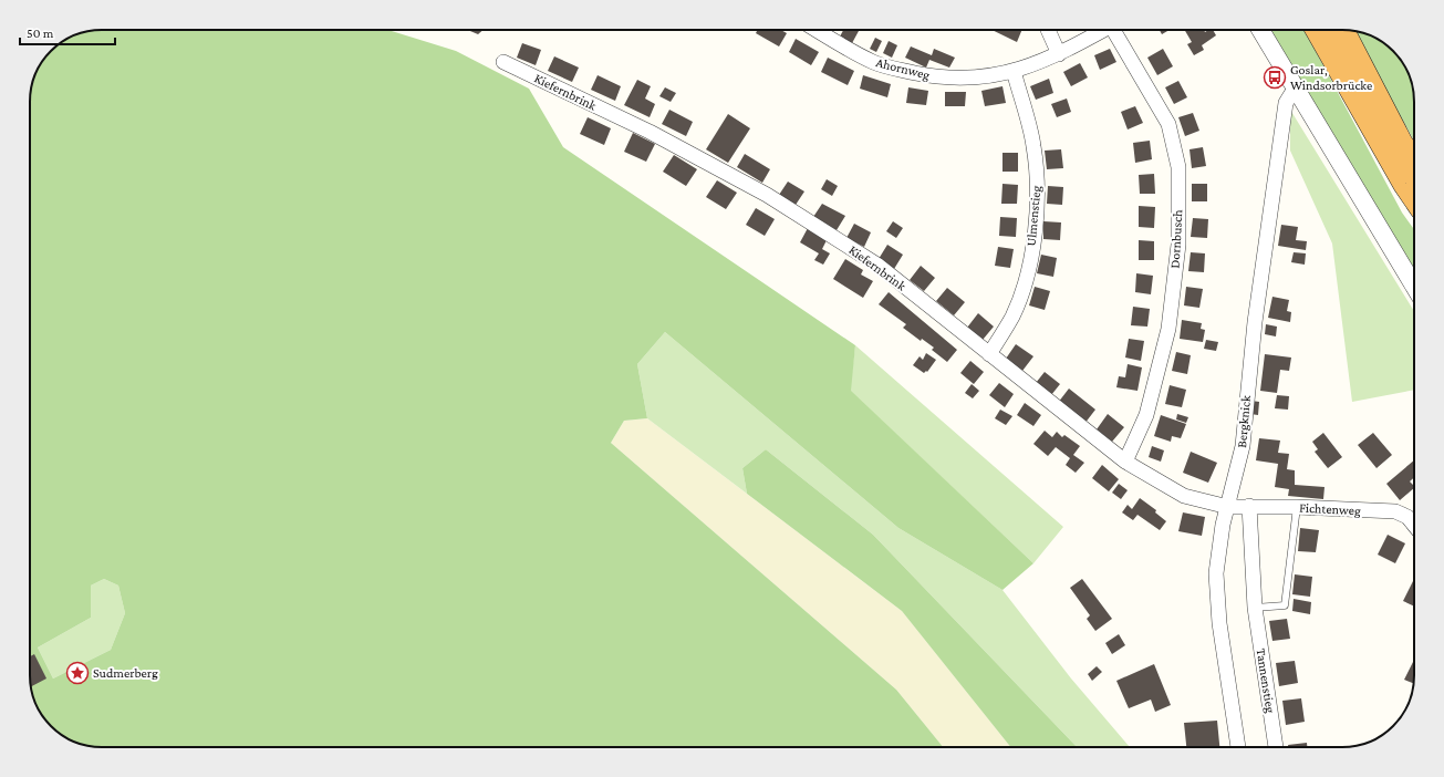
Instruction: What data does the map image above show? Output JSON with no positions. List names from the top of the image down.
{
  "streets": {
    "street": [
      "Ahornweg",
      "Kiefernbrink",
      "Ulmenstieg",
      "Dornbusch",
      "Bergknick",
      "Fichtenweg",
      "Tannenstieg"
    ]
  },
  "crossings": [
    ["Ahornweg", "Ulmenstieg"],
    ["Kiefernbrink", "Ulmenstieg"],
    ["Kiefernbrink", "Dornbusch"],
    ["Kiefernbrink", "Bergknick"],
    ["Kiefernbrink", "Fichtenweg"],
    ["Bergknick", "Fichtenweg"],
    ["Fichtenweg", "Tannenstieg"]
  ],
  "places": {
    "bus stop": ["Goslar, Windsorbrücke"],
    "place": ["Sudmerberg"]
  },
  "scale_bar": "50 m"
}
